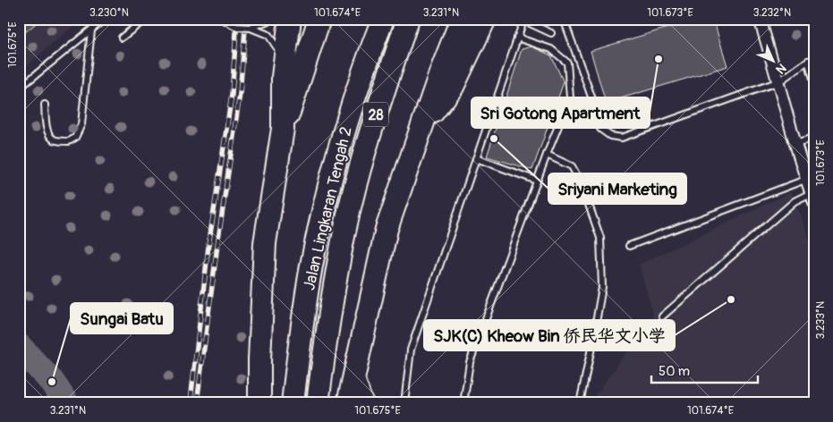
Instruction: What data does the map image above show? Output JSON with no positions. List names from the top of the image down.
{
  "streets": {
    "highway": ["28", "Jalan Lingkaran Tengah 2"]
  },
  "places": [
    "Sri Gotong Apartment",
    "Sriyani Marketing",
    "SJK(C) Kheow Bin 侨民华文小学",
    "Sungai Batu"
  ],
  "scale_bar": "50 m",
  "north": "bottom right",
  "coordinates": [
    "3.230°N",
    "101.674°E",
    "3.231°N",
    "101.673°E",
    "3.232°N",
    "101.675°E",
    "3.233°N"
  ]
}
